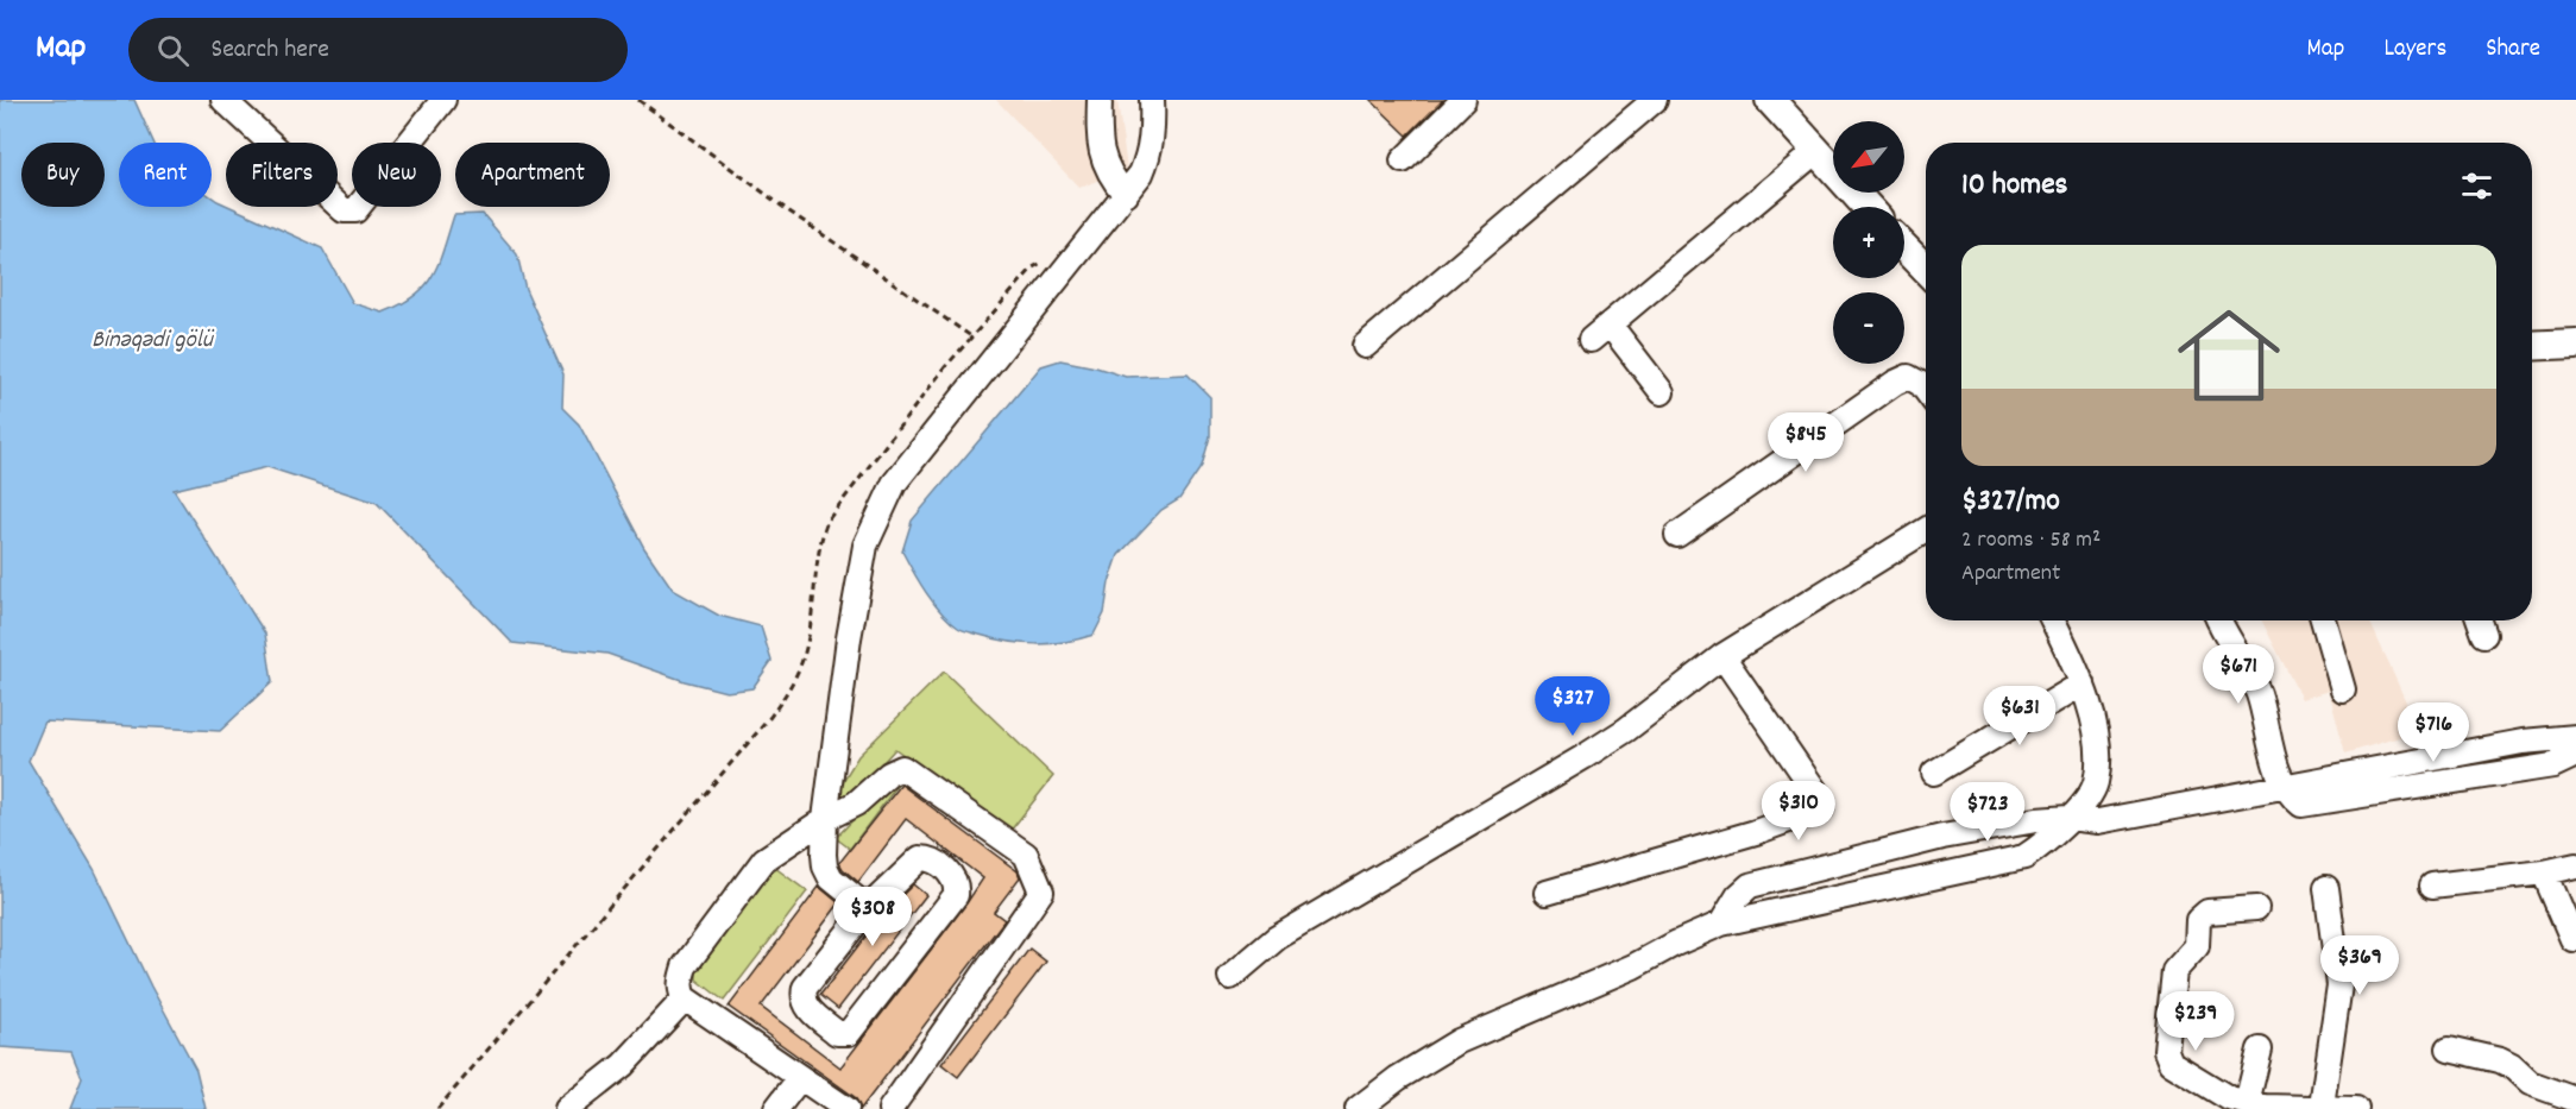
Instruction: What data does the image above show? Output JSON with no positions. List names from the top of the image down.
{
  "water": ["Binəqədi gölü"],
  "north": "bottom left",
  "page": {
    "header": "Map",
    "search": "Search here",
    "nav": ["Map", "Layers", "Share"],
    "map_buttons": ["+", "−"],
    "chip": [
      "Buy",
      "Rent",
      "Filters",
      "New",
      "Apartment"
    ],
    "heading": "10 homes",
    "list": [
      {
        "name": "$327/mo",
        "note": "2 rooms · 58 m² · Apartment"
      }
    ],
    "price": [
      "$845",
      "$671",
      "$327",
      "$631",
      "$716",
      "$310",
      "$723",
      "$308",
      "$369",
      "$239"
    ]
  }
}
